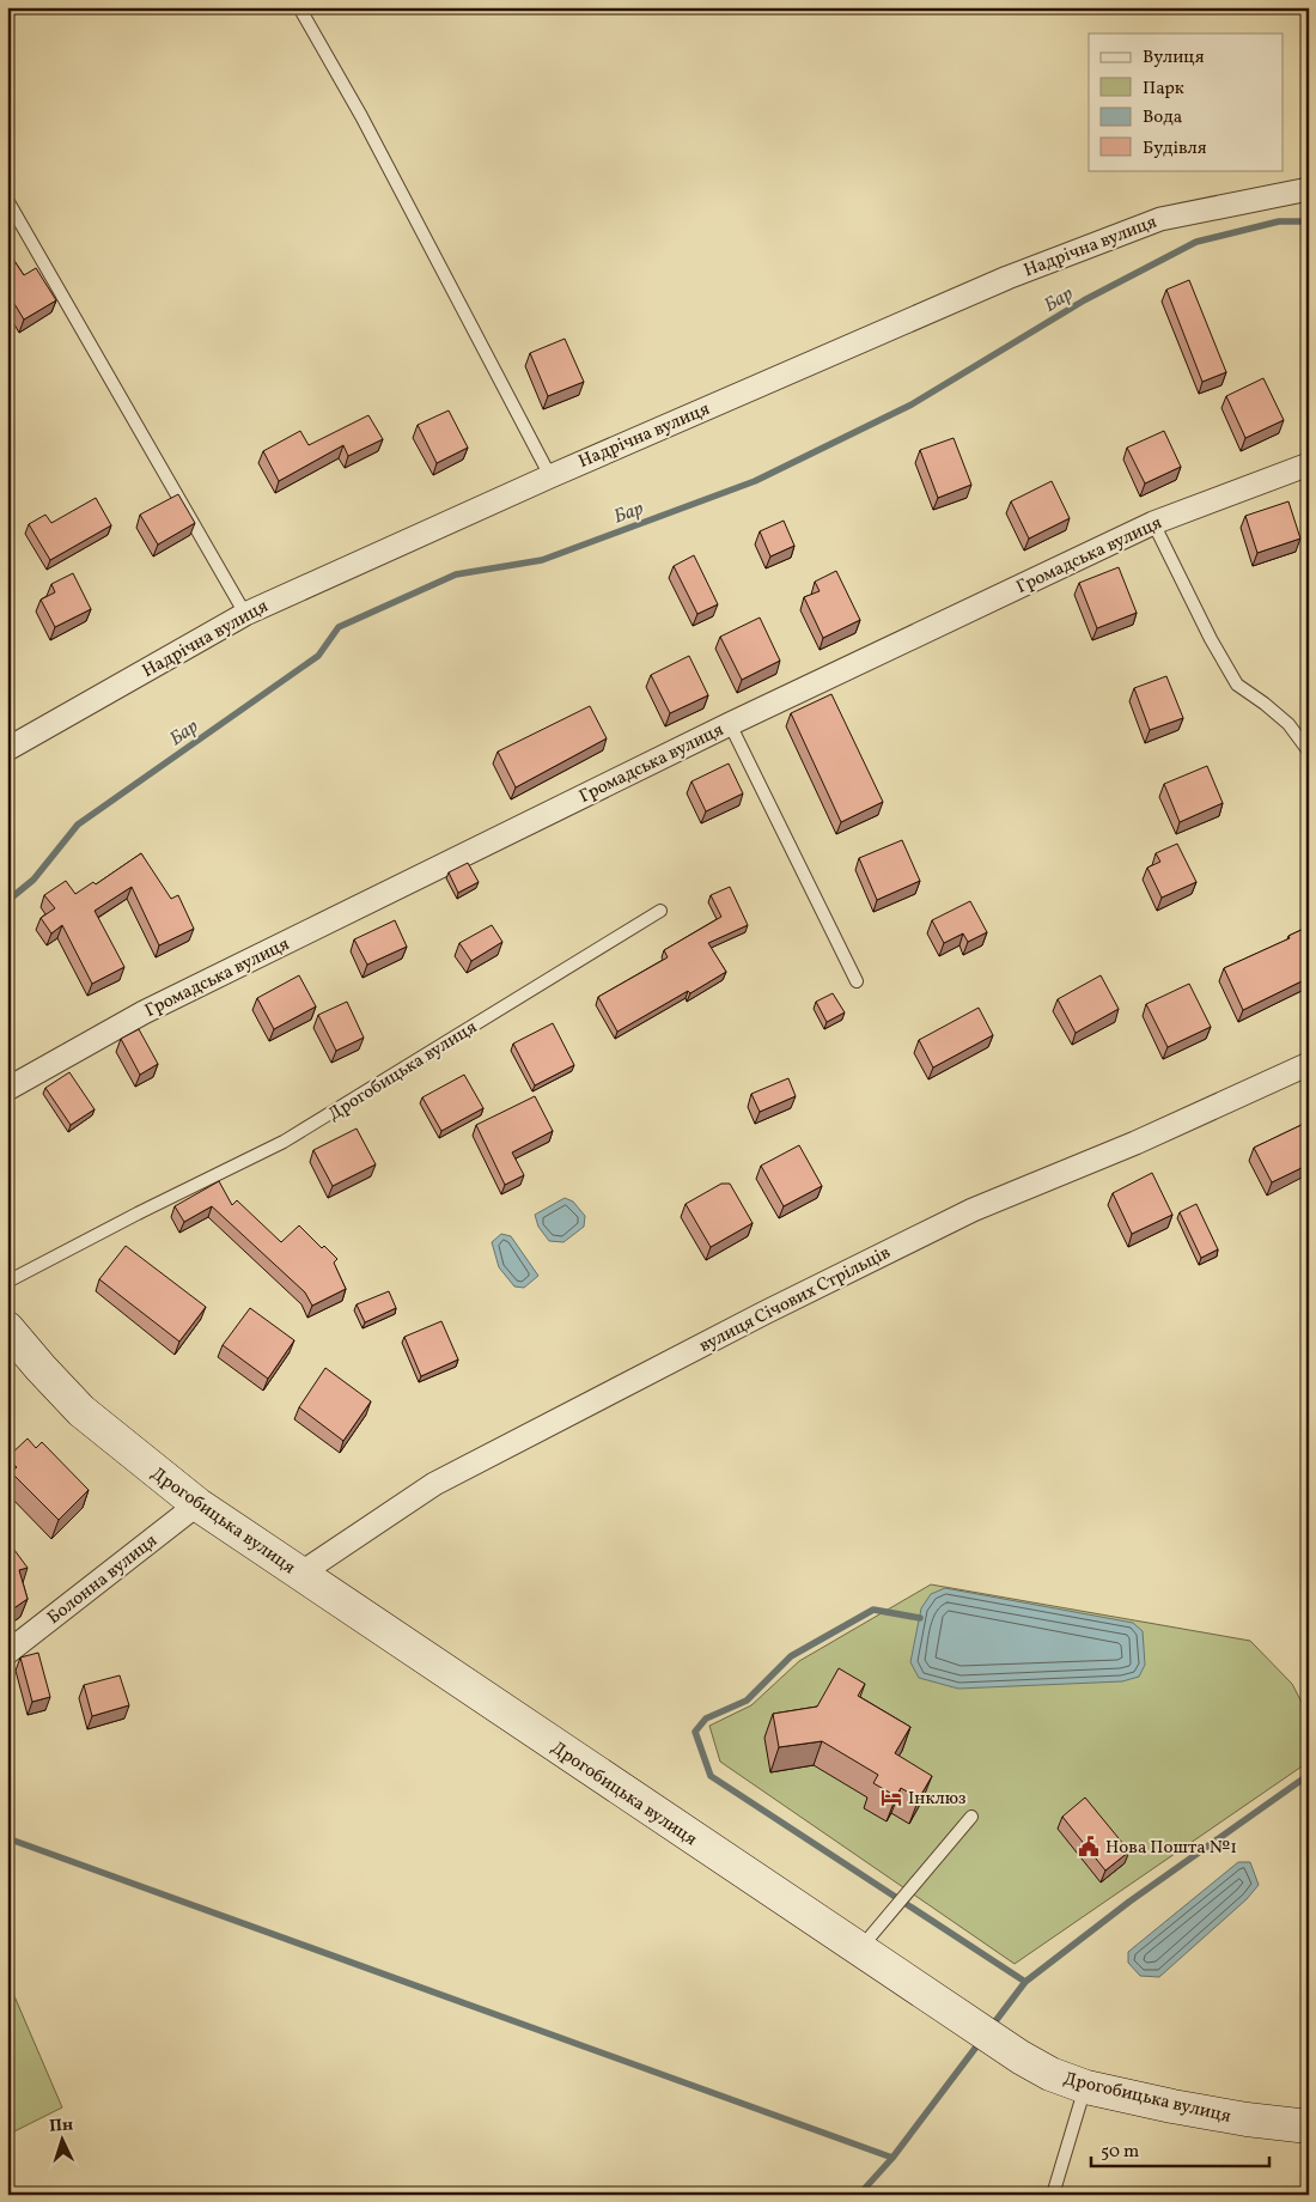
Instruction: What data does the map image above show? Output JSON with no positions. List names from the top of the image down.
{
  "streets": {
    "main road": ["Дрогобицька вулиця"],
    "street": [
      "Надрічна вулиця",
      "Громадська вулиця",
      "вулиця Січових Стрільців",
      "Болонна вулиця"
    ]
  },
  "crossings": [
    ["Дрогобицька вулиця", "вулиця Січових Стрільців"],
    ["Дрогобицька вулиця", "Болонна вулиця"]
  ],
  "water": ["Бар"],
  "places": {
    "hotel": ["Інклюз"],
    "public building": ["Нова Пошта №1"]
  },
  "legend": [
    "Вулиця",
    "Парк",
    "Вода",
    "Будівля"
  ],
  "scale_bar": "50 m",
  "north": "top"
}
